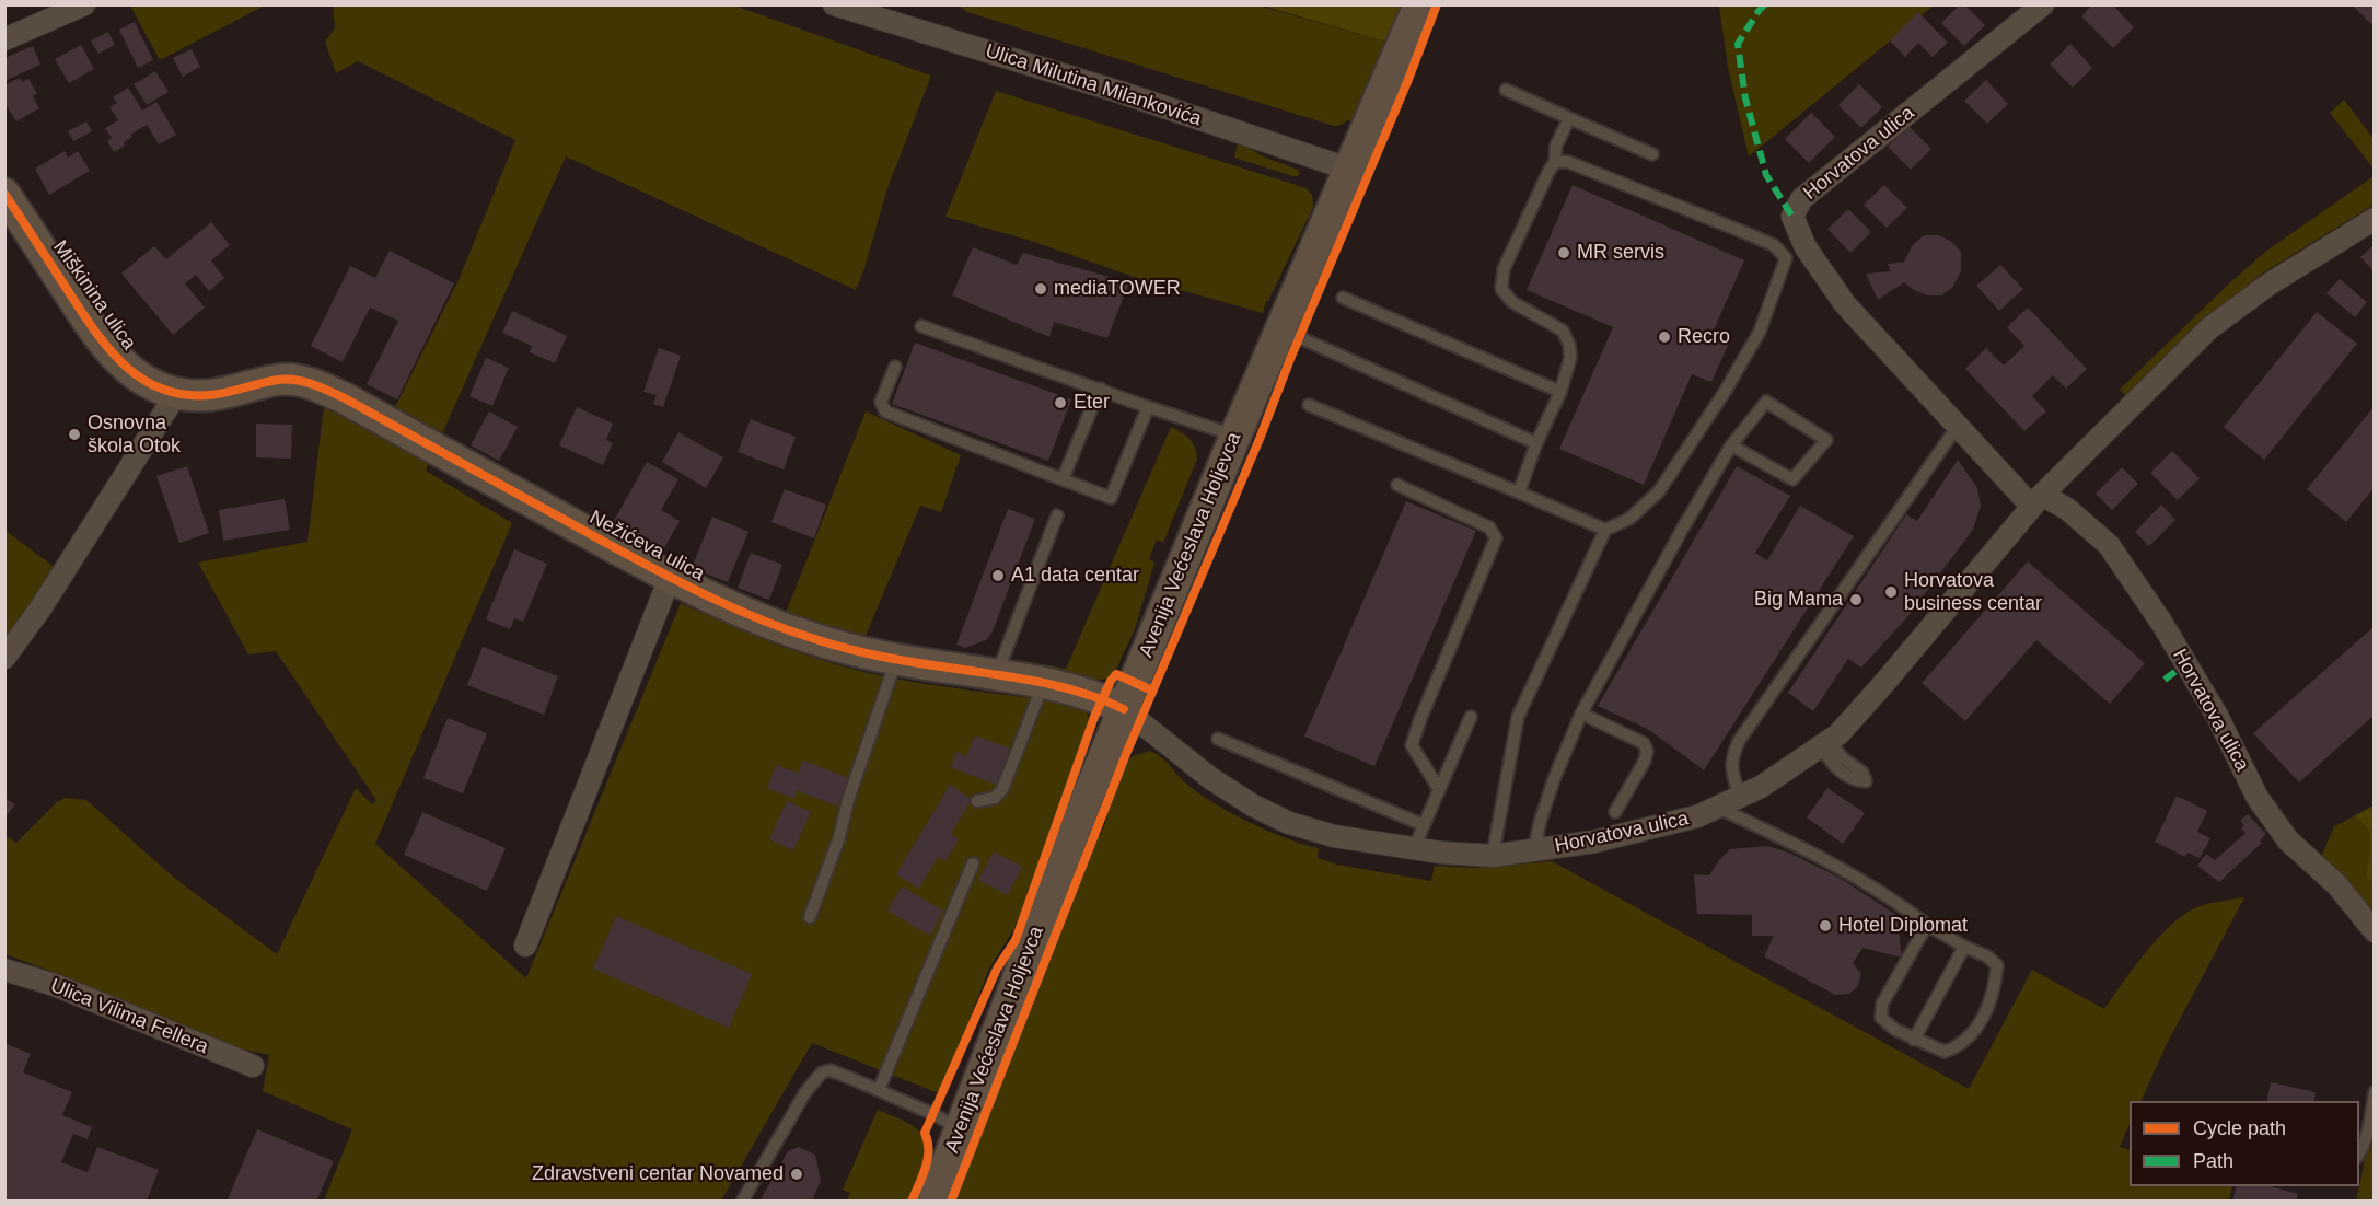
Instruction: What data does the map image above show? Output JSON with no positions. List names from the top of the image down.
{
  "streets": {
    "street": [
      "Ulica Milutina Milankovića",
      "Horvatova ulica",
      "Miškinina ulica",
      "Avenija Većeslava Holjevca",
      "Nežićeva ulica",
      "Ulica Vilima Fellera"
    ]
  },
  "crossings": [
    ["Ulica Milutina Milankovića", "Avenija Većeslava Holjevca"],
    ["Horvatova ulica", "Avenija Većeslava Holjevca"],
    ["Horvatova ulica", "Nežićeva ulica"],
    ["Miškinina ulica", "Nežićeva ulica"],
    ["Avenija Većeslava Holjevca", "Nežićeva ulica"]
  ],
  "places": [
    "MR servis",
    "mediaTOWER",
    "Recro",
    "Eter",
    "Osnovna škola Otok",
    "A1 data centar",
    "Horvatova business centar",
    "Big Mama",
    "Hotel Diplomat",
    "Zdravstveni centar Novamed"
  ],
  "legend": ["Cycle path", "Path"]
}
